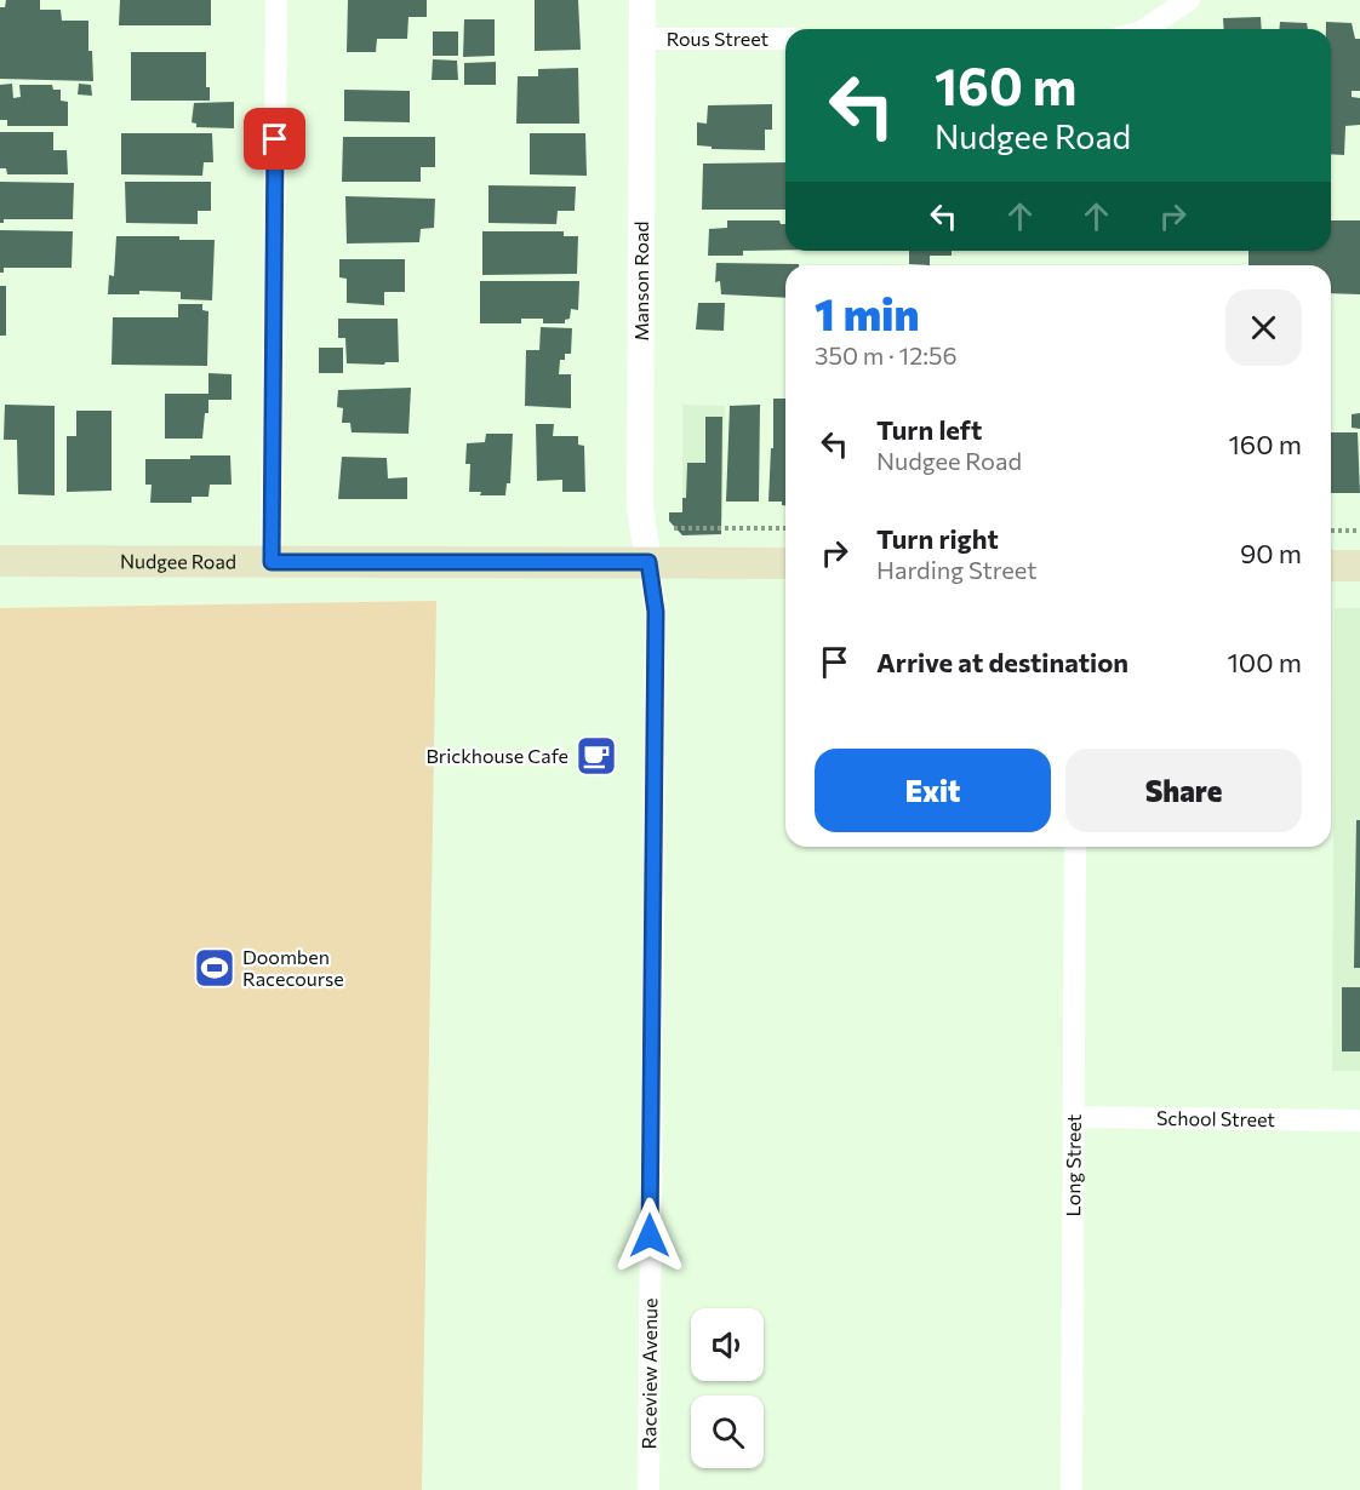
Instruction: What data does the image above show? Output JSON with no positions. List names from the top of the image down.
{
  "streets": {
    "main road": ["Nudgee Road"],
    "street": [
      "Rous Street",
      "Manson Road",
      "School Street",
      "Long Street",
      "Raceview Avenue"
    ]
  },
  "crossings": [
    ["Rous Street", "Manson Road"],
    ["Manson Road", "Nudgee Road"],
    ["Manson Road", "Raceview Avenue"],
    ["Nudgee Road", "Raceview Avenue"],
    ["School Street", "Long Street"]
  ],
  "places": {
    "cafe": ["Brickhouse Cafe"],
    "sports": ["Doomben Racecourse"]
  },
  "page": {
    "turn": ["160 m", "Nudgee Road"],
    "heading": ["1 min", "350 m · 12:56"],
    "list": [
      {
        "name": "Turn left",
        "note": "Nudgee Road",
        "value": "160 m"
      },
      {
        "name": "Turn right",
        "note": "Harding Street",
        "value": "90 m"
      },
      {
        "name": "Arrive at destination",
        "value": "100 m"
      }
    ],
    "buttons": ["Exit", "Share"]
  }
}
